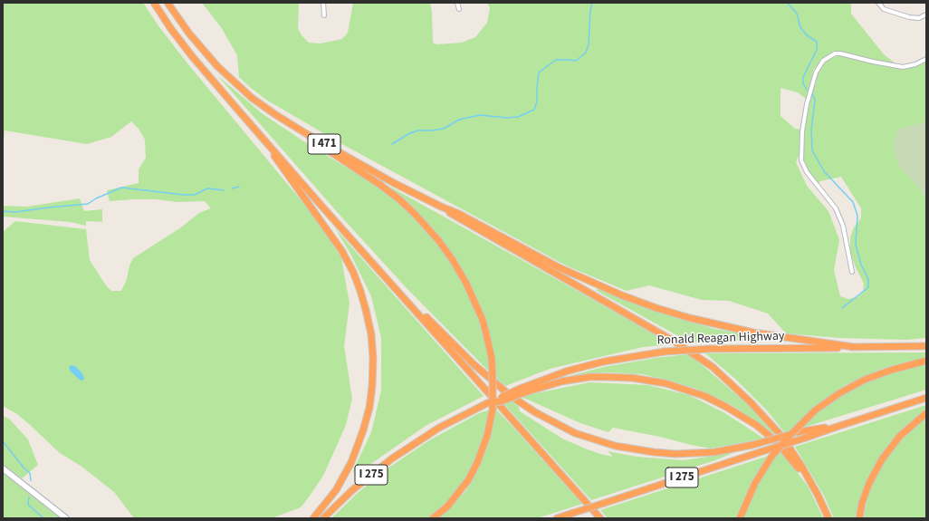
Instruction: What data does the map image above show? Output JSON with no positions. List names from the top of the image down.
{
  "streets": {
    "highway": ["I 471", "Ronald Reagan Highway", "I 275"]
  }
}
